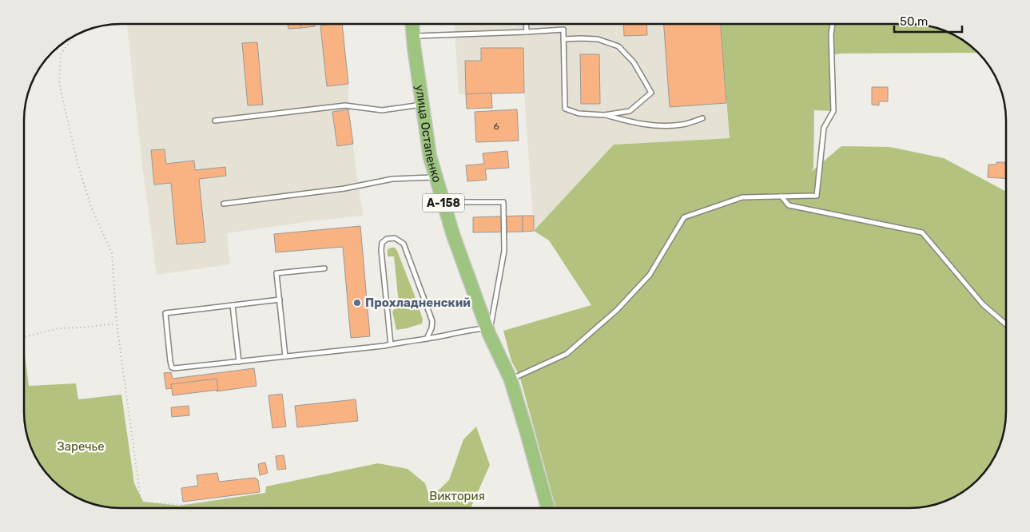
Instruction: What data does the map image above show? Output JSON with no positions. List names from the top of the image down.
{
  "streets": {
    "main road": ["улица Остапенко", "А-158"]
  },
  "crossings": [
    ["улица Остапенко", "А-158"]
  ],
  "parks": ["Заречье", "Виктория"],
  "places": ["Прохладненский"],
  "house_numbers": ["6"],
  "scale_bar": "50 m"
}
